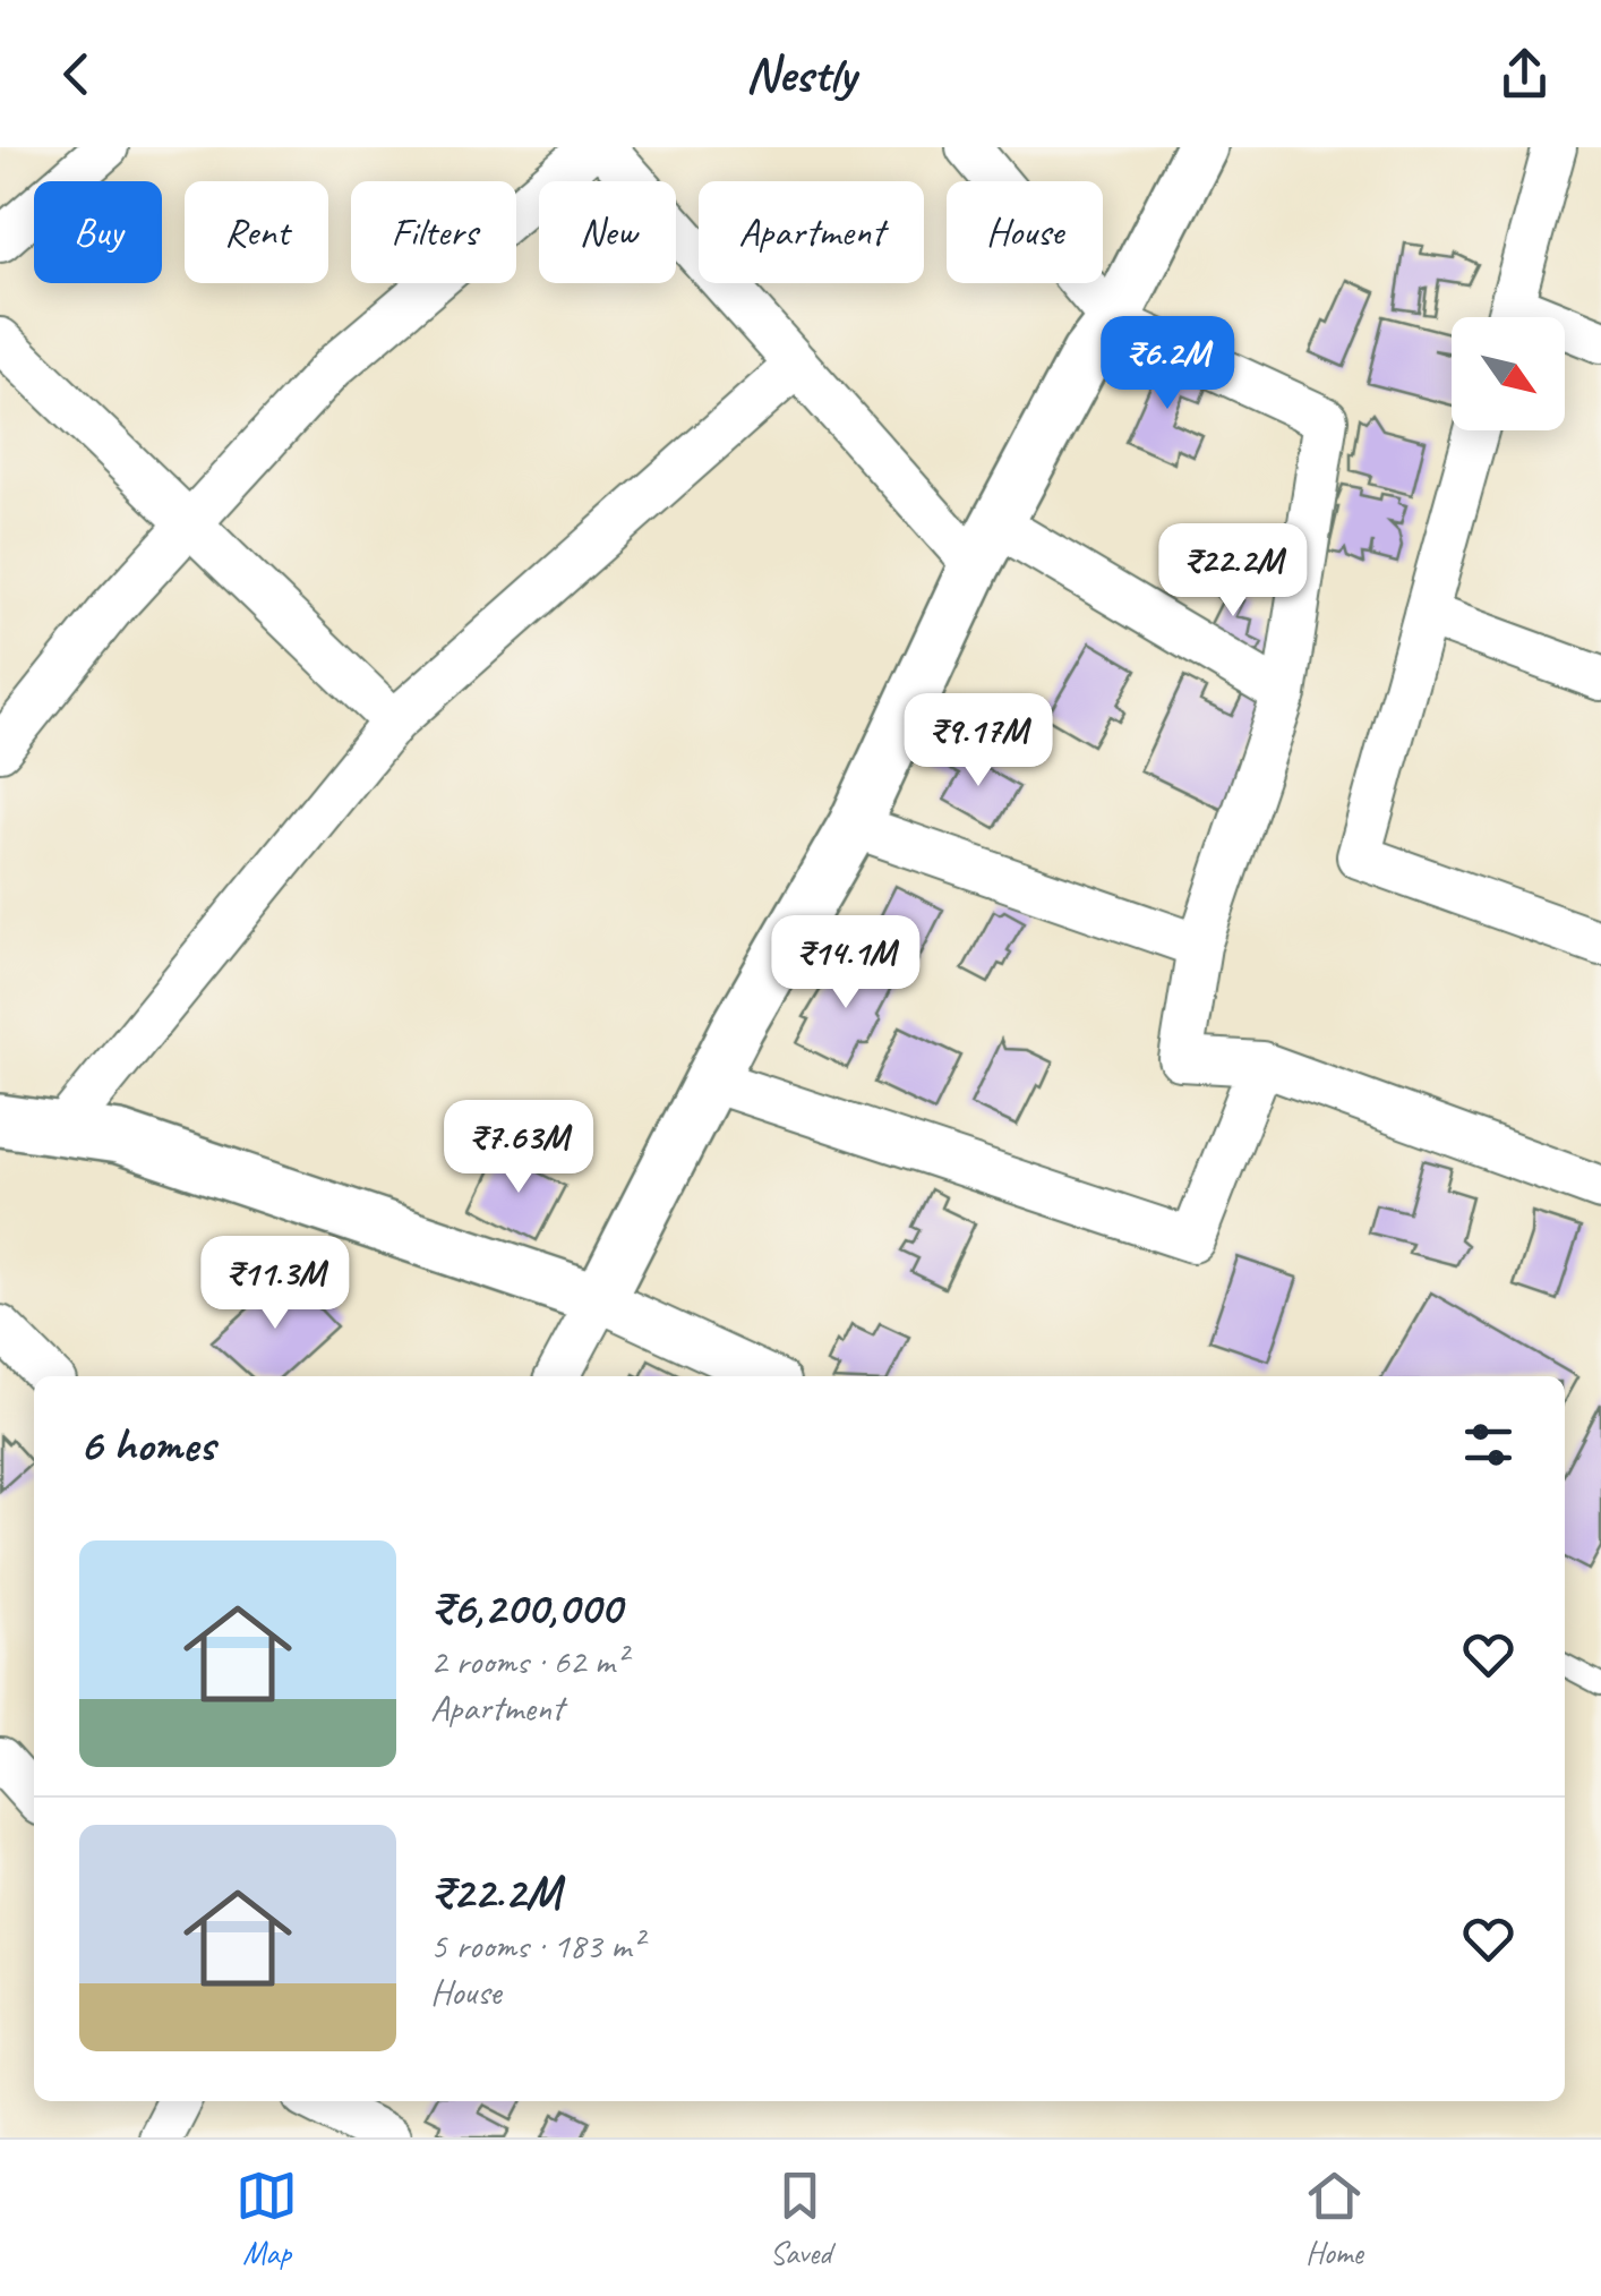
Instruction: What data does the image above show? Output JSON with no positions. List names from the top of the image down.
{
  "north": "bottom right",
  "page": {
    "header": "Nestly",
    "chip": [
      "Buy",
      "Rent",
      "Filters",
      "New",
      "Apartment",
      "House"
    ],
    "price": [
      "₹6.2M",
      "₹22.2M",
      "₹9.17M",
      "₹14.1M",
      "₹7.63M",
      "₹11.3M"
    ],
    "heading": "6 homes",
    "list": [
      {
        "name": "₹6,200,000",
        "note": "2 rooms · 62 m² · Apartment"
      },
      {
        "name": "₹22.2M",
        "note": "5 rooms · 183 m² · House"
      }
    ],
    "tabs": ["Map", "Saved", "Home"]
  }
}
